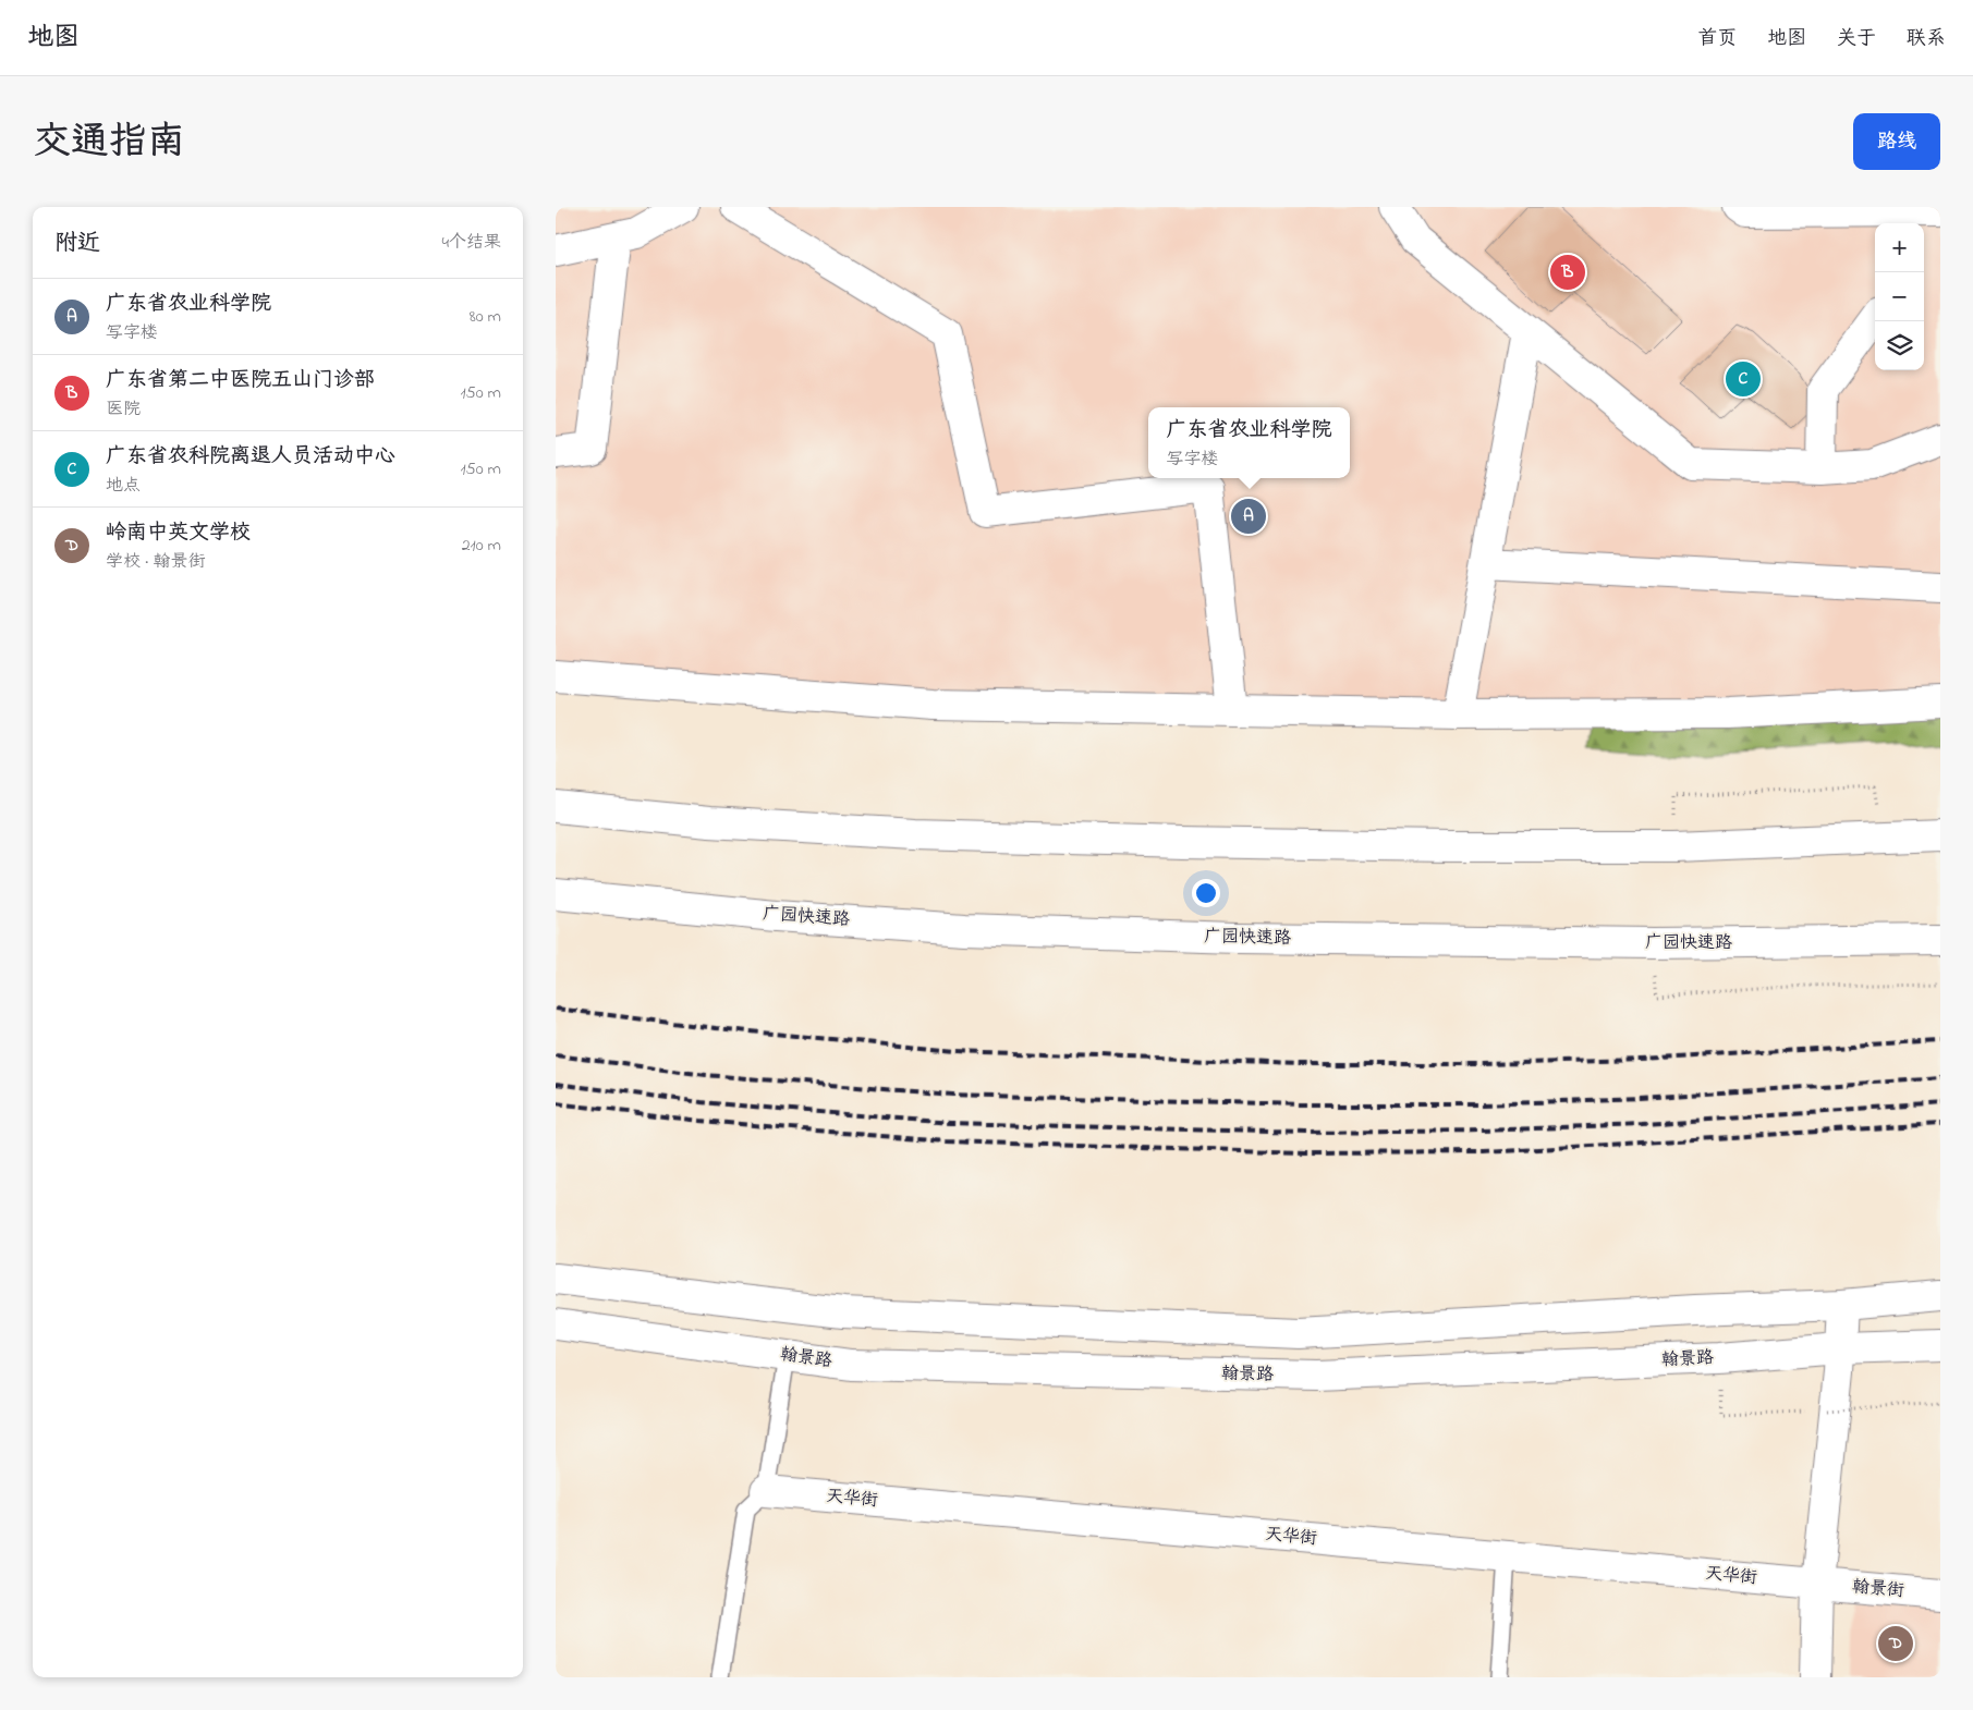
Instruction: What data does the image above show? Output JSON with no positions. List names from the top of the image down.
{
  "streets": {
    "main road": [
      "广园快速路",
      "翰景路",
      "天华街",
      "翰景街"
    ]
  },
  "crossings": [
    ["天华街", "翰景街"]
  ],
  "page": {
    "header": "地图",
    "nav": [
      "首页",
      "地图",
      "关于",
      "联系"
    ],
    "title": "交通指南",
    "buttons": "路线",
    "heading": ["附近", "4个结果"],
    "map_buttons": ["+", "−"],
    "pins": [
      "B",
      "C",
      "A",
      "D"
    ],
    "list": [
      {
        "mark": "A",
        "name": "广东省农业科学院",
        "note": "写字楼",
        "value": "80 m"
      },
      {
        "mark": "B",
        "name": "广东省第二中医院五山门诊部",
        "note": "医院",
        "value": "150 m"
      },
      {
        "mark": "C",
        "name": "广东省农科院离退人员活动中心",
        "note": "地点",
        "value": "150 m"
      },
      {
        "mark": "D",
        "name": "岭南中英文学校",
        "note": "学校 · 翰景街",
        "value": "210 m"
      }
    ],
    "popup": ["广东省农业科学院", "写字楼"]
  }
}
